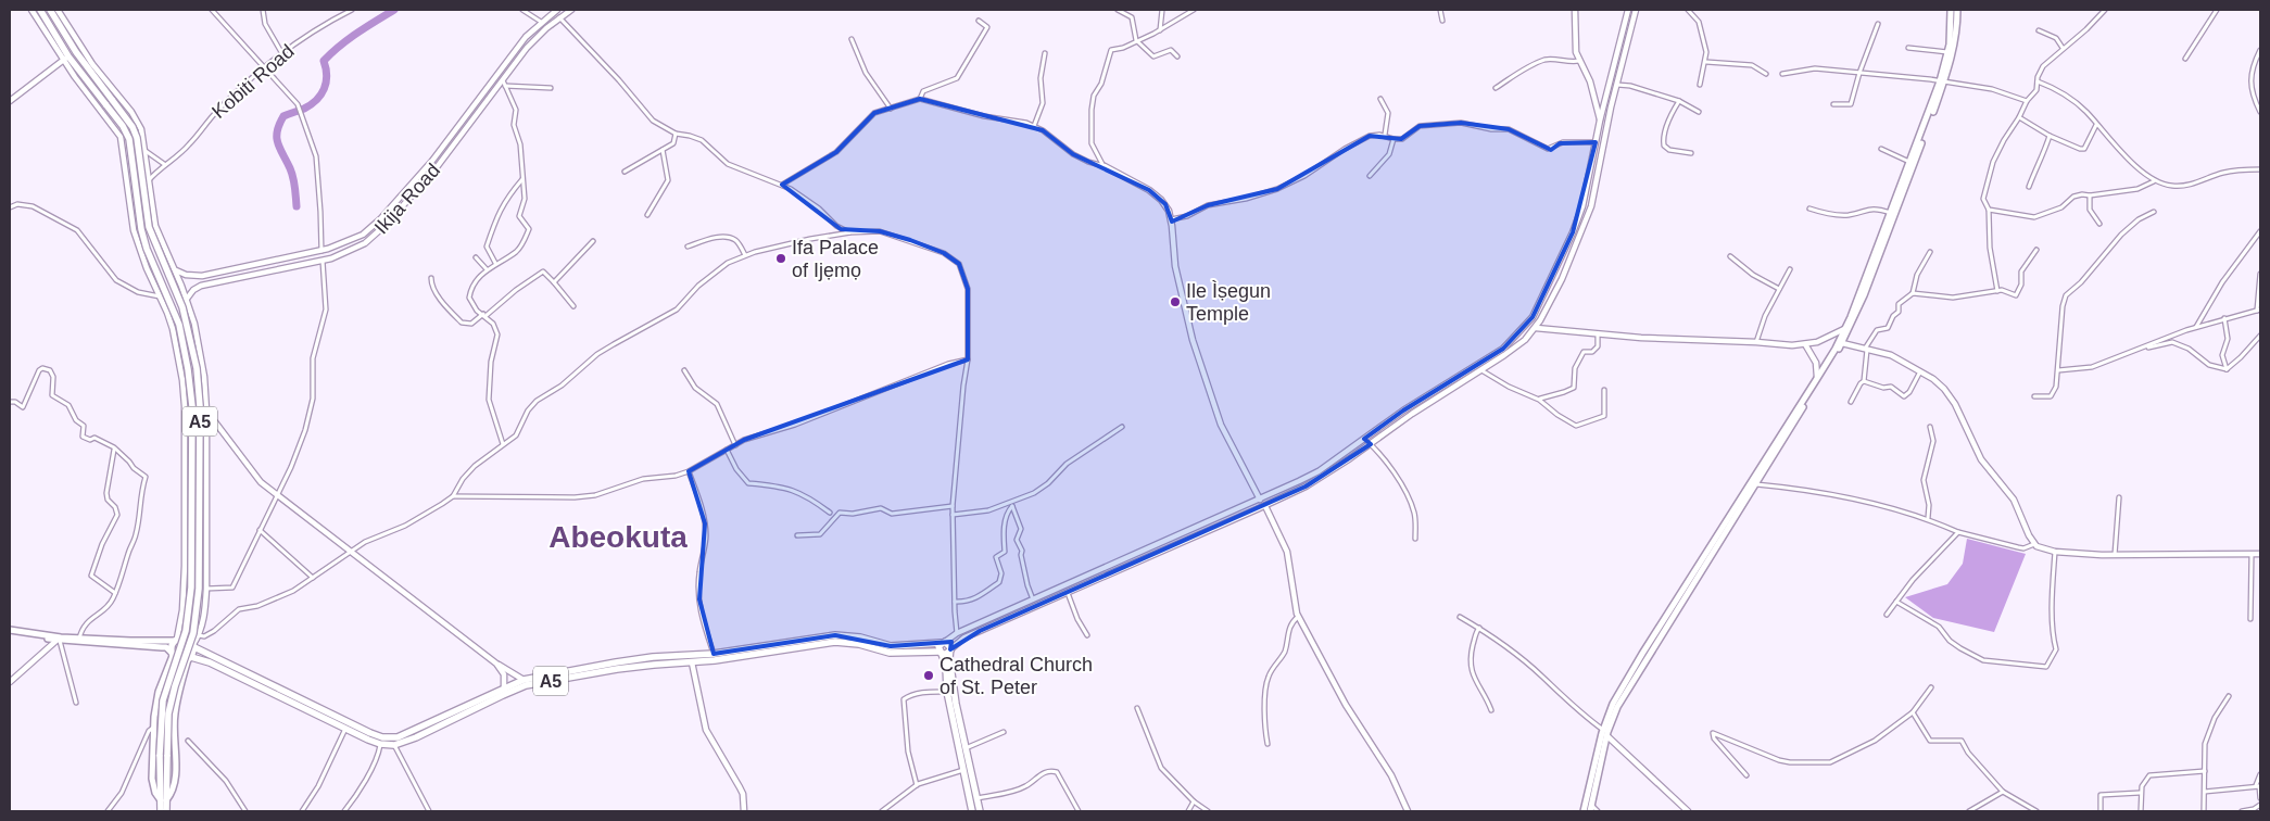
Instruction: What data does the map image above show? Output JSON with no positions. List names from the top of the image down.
{
  "streets": {
    "highway": ["A5"],
    "street": ["Kobiti Road", "Ikija Road"]
  },
  "districts": ["Abeokuta"],
  "places": ["Ifa Palace of Ijẹmọ", "Ile Ìṣegun Temple", "Cathedral Church of St. Peter"]
}
